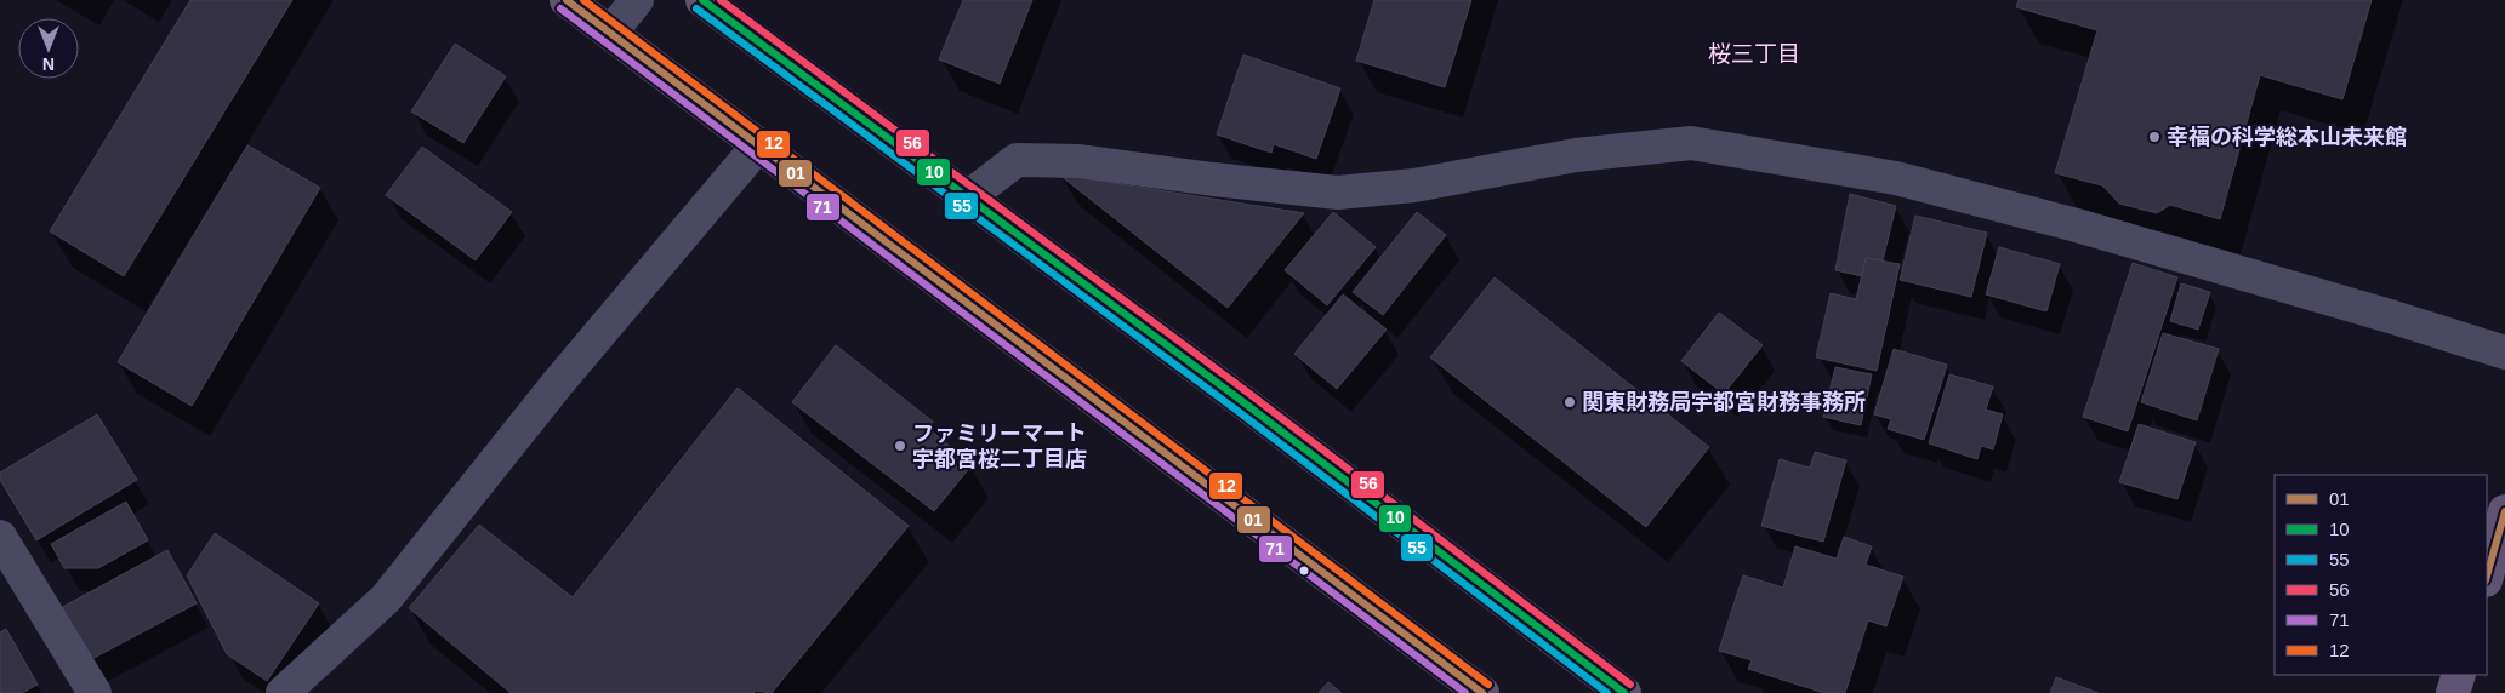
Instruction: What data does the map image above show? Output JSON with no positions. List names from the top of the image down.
{
  "districts": ["桜三丁目"],
  "places": ["幸福の科学総本山未来館", "関東財務局宇都宮財務事務所", "ファミリーマート 宇都宮桜二丁目店"],
  "lines": [
    "transit line 01",
    "transit line 10",
    "transit line 56",
    "transit line 12",
    "transit line 55",
    "transit line 71"
  ],
  "legend": [
    "01",
    "10",
    "55",
    "56",
    "71",
    "12"
  ],
  "north": "bottom"
}
